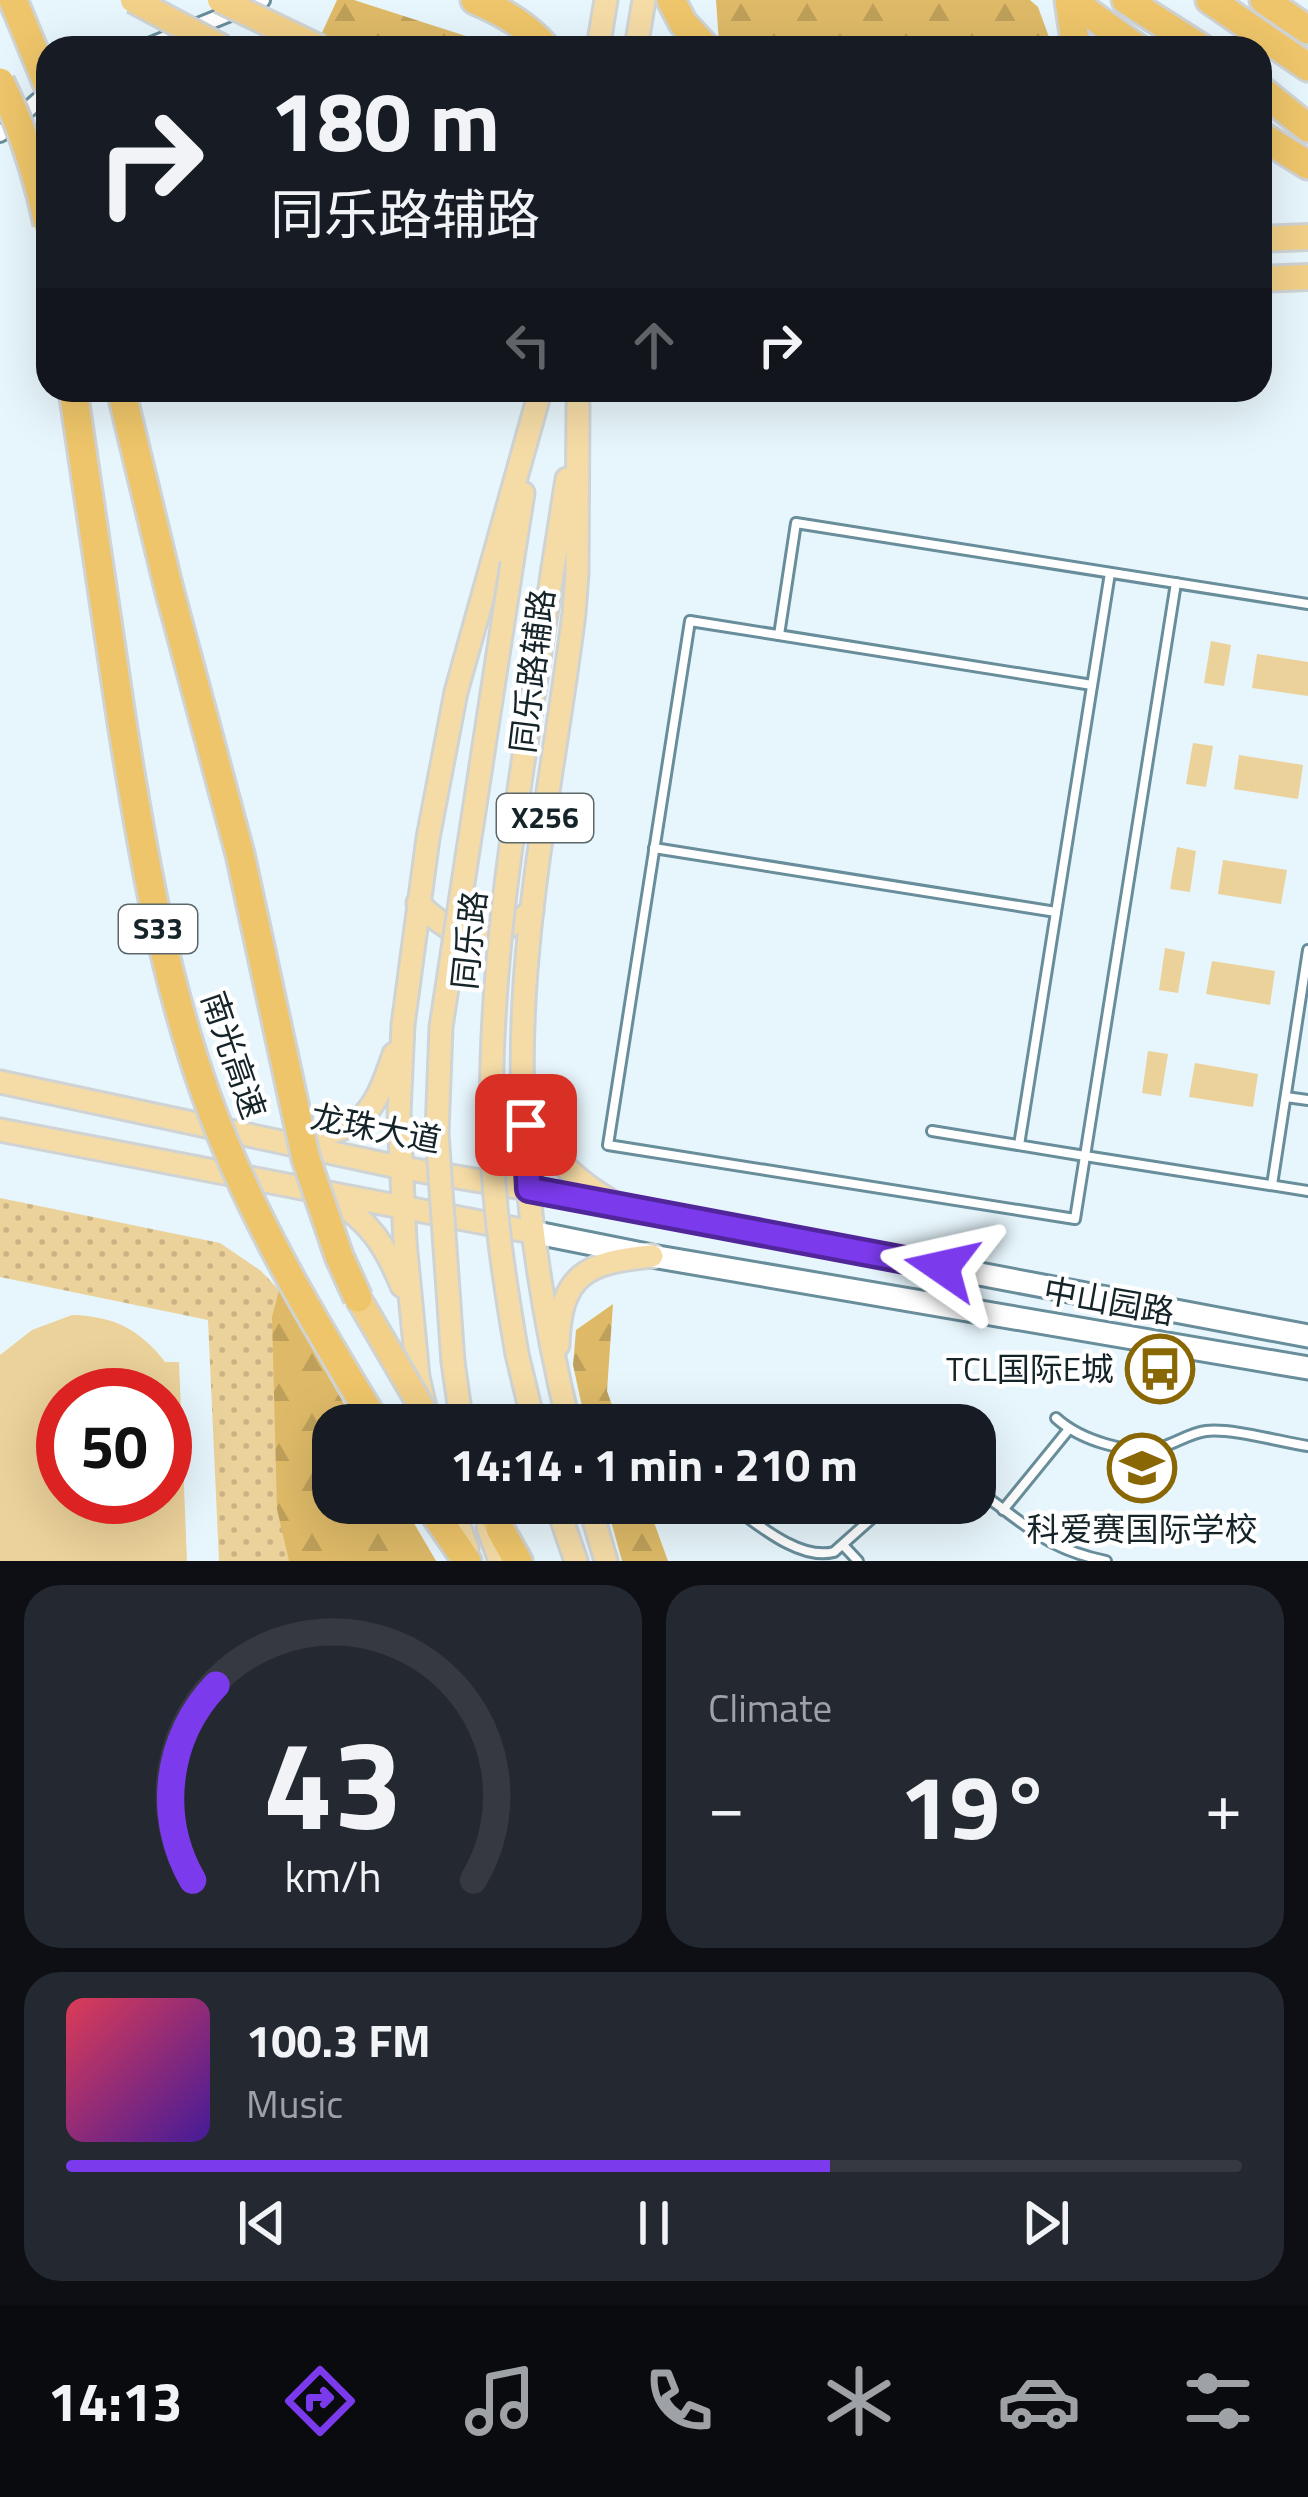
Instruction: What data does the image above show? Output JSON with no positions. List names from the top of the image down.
{
  "streets": {
    "highway": ["S33", "南光高速"],
    "main road": [
      "同乐路辅路",
      "X256",
      "同乐路",
      "龙珠大道",
      "中山园路"
    ]
  },
  "crossings": [
    ["同乐路辅路", "龙珠大道"],
    ["同乐路辅路", "中山园路"],
    ["龙珠大道", "中山园路"]
  ],
  "places": {
    "bus stop": ["TCL国际E城"],
    "school or university": ["科爱赛国际学校"]
  },
  "page": {
    "turn": ["180 m", "同乐路辅路"],
    "limit": "50",
    "trip": "14:14 · 1 min · 210 m",
    "tile": "Climate",
    "heat": ["−", "19°", "+"],
    "song": ["100.3 FM", "Music"],
    "tabs": "14:13",
    "gauge": ["43", "km/h"]
  }
}
